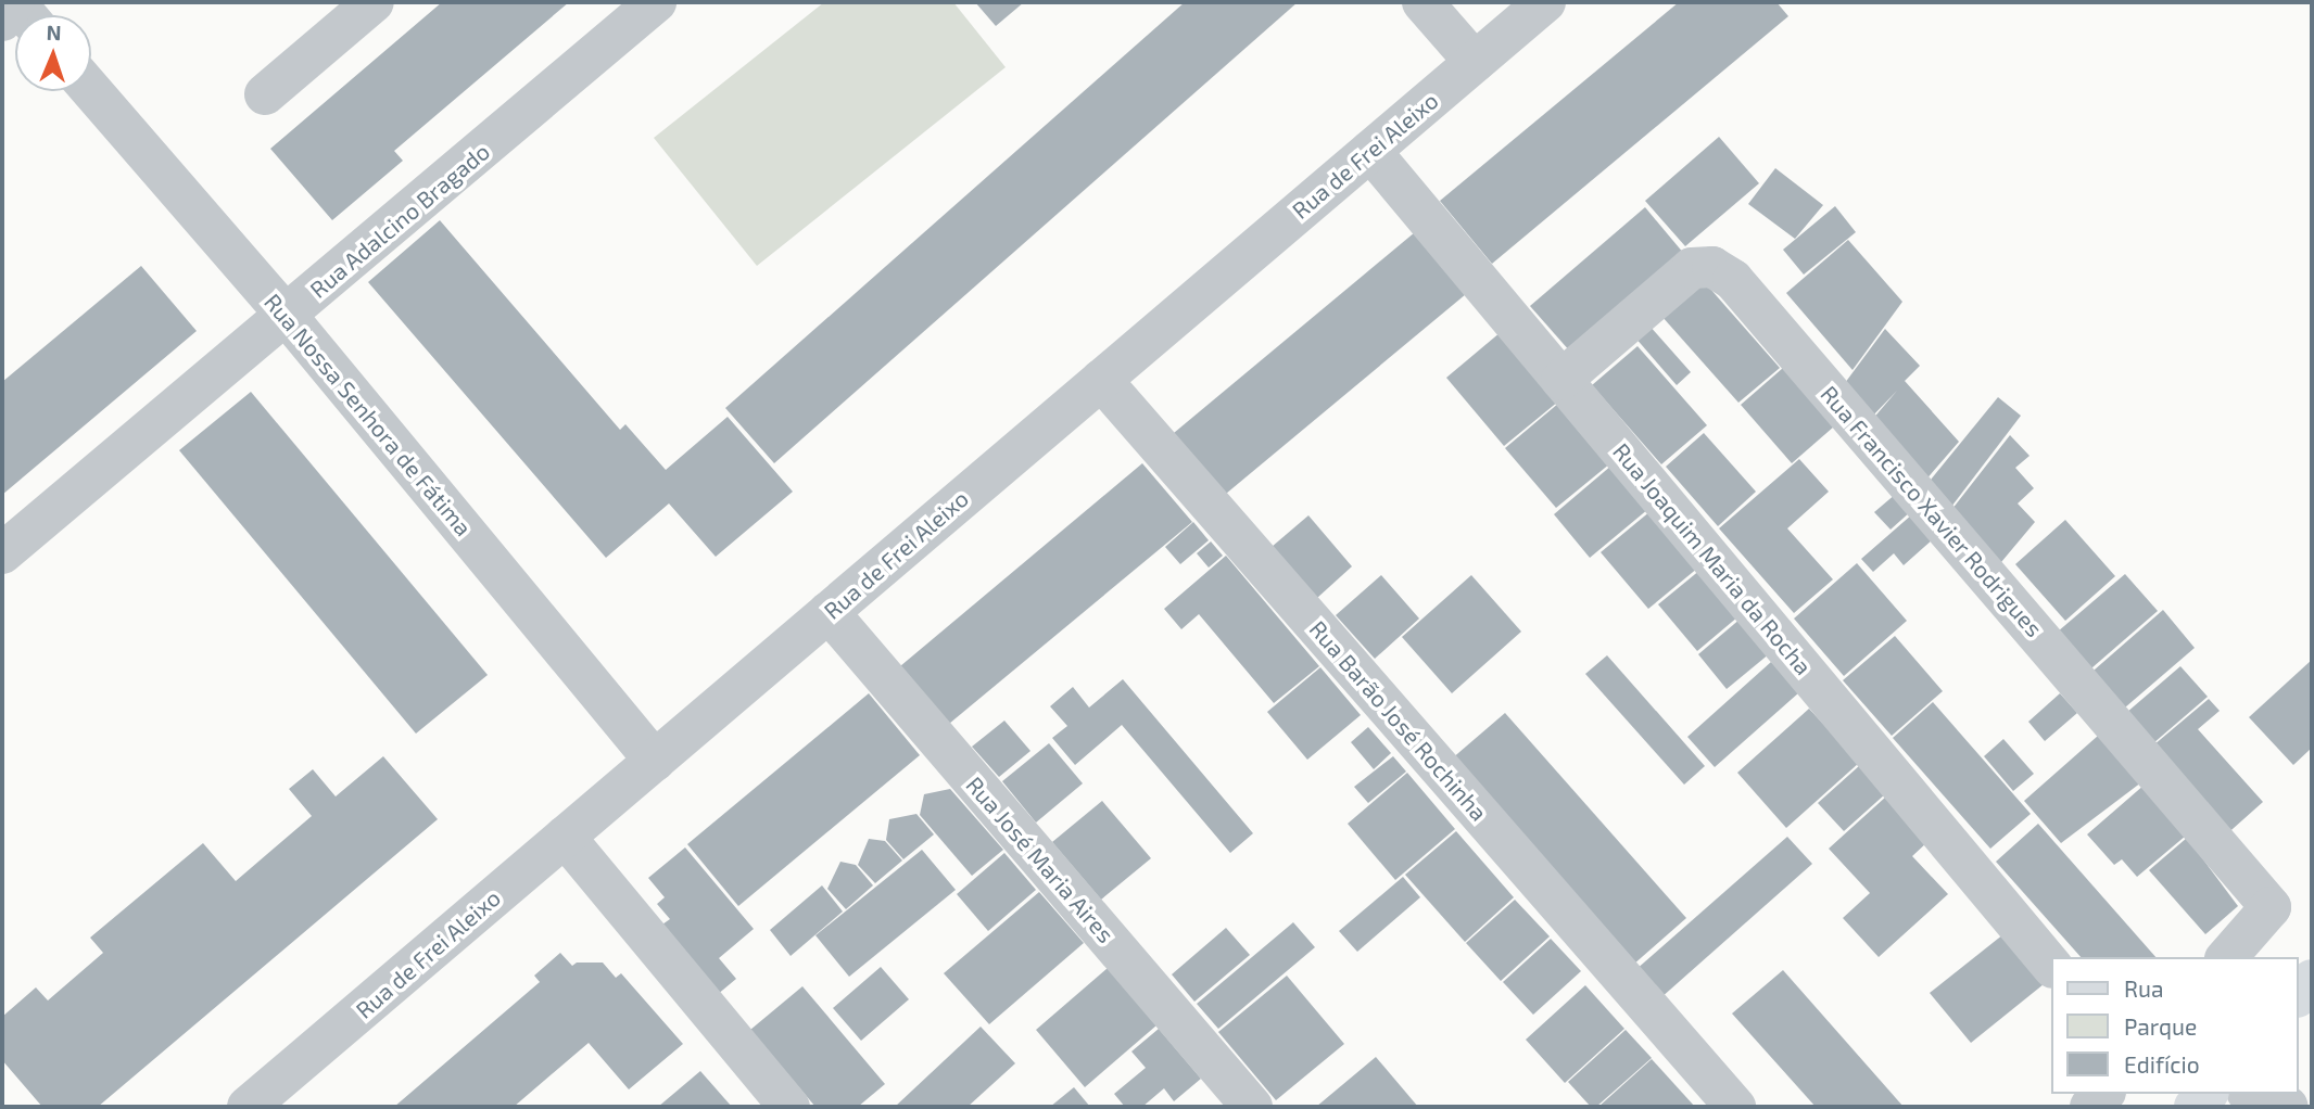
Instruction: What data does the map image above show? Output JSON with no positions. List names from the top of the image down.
{
  "streets": {
    "street": [
      "Rua de Frei Aleixo",
      "Rua Adalcino Bragado",
      "Rua Nossa Senhora de Fátima",
      "Rua Francisco Xavier Rodrigues",
      "Rua Joaquim Maria da Rocha",
      "Rua Barão José Rochinha",
      "Rua José Maria Aires"
    ]
  },
  "crossings": [
    ["Rua de Frei Aleixo", "Rua Nossa Senhora de Fátima"],
    ["Rua de Frei Aleixo", "Rua Joaquim Maria da Rocha"],
    ["Rua de Frei Aleixo", "Rua Barão José Rochinha"],
    ["Rua de Frei Aleixo", "Rua José Maria Aires"],
    ["Rua Adalcino Bragado", "Rua Nossa Senhora de Fátima"],
    ["Rua Francisco Xavier Rodrigues", "Rua Joaquim Maria da Rocha"]
  ],
  "legend": ["Rua", "Parque", "Edifício"],
  "north": "top"
}
